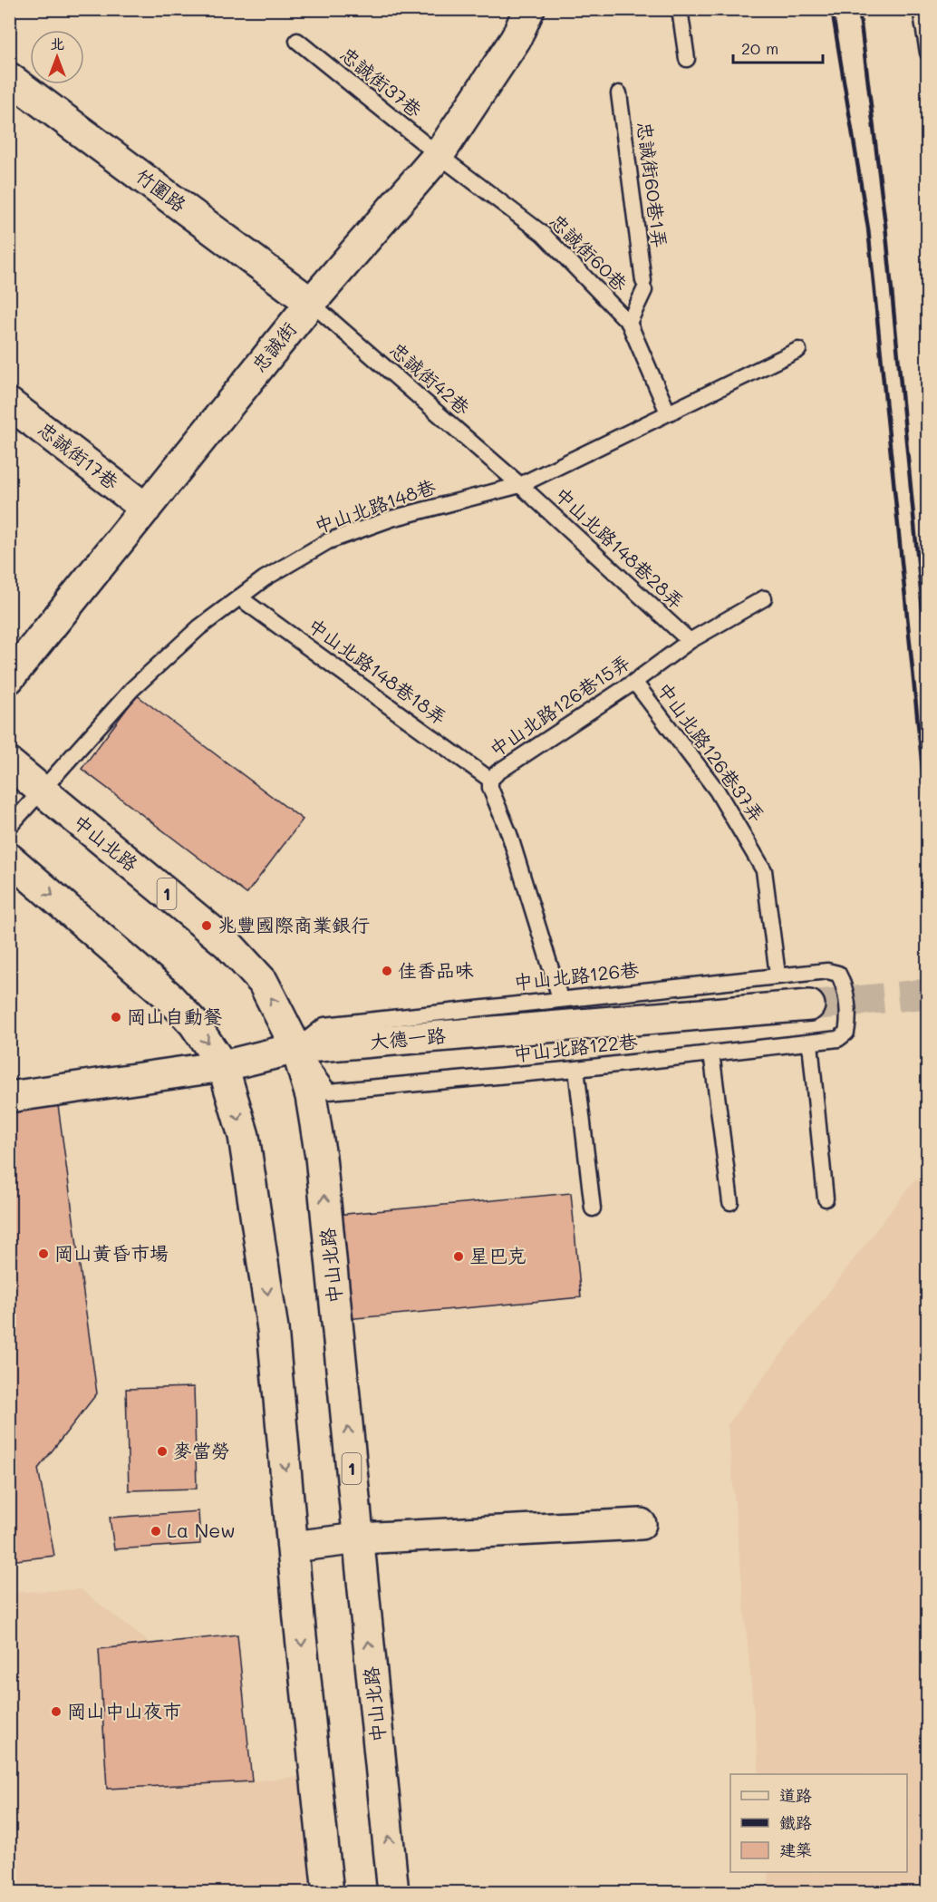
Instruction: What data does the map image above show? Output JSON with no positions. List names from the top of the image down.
{
  "streets": {
    "street": [
      "竹圍路",
      "忠誠街",
      "忠誠街17巷",
      "中山北路",
      "1",
      "大德一路"
    ],
    "lane": [
      "忠誠街37巷",
      "忠誠街60巷1弄",
      "忠誠街60巷",
      "忠誠街42巷",
      "中山北路148巷",
      "中山北路148巷28弄",
      "中山北路148巷18弄",
      "中山北路126巷15弄",
      "中山北路126巷37弄",
      "中山北路126巷",
      "中山北路122巷"
    ]
  },
  "crossings": [
    ["忠誠街37巷", "忠誠街60巷"],
    ["忠誠街37巷", "忠誠街"],
    ["忠誠街60巷1弄", "忠誠街60巷"],
    ["竹圍路", "忠誠街"],
    ["竹圍路", "忠誠街42巷"],
    ["忠誠街60巷", "忠誠街"],
    ["忠誠街60巷", "中山北路148巷"],
    ["忠誠街", "忠誠街42巷"],
    ["忠誠街", "忠誠街17巷"],
    ["忠誠街42巷", "中山北路148巷"],
    ["忠誠街42巷", "中山北路148巷28弄"],
    ["中山北路148巷", "中山北路148巷28弄"],
    ["中山北路148巷", "中山北路148巷18弄"],
    ["中山北路148巷", "中山北路"],
    ["中山北路148巷28弄", "中山北路126巷15弄"],
    ["中山北路148巷18弄", "中山北路126巷15弄"],
    ["中山北路126巷15弄", "中山北路126巷37弄"],
    ["中山北路126巷15弄", "中山北路126巷"],
    ["中山北路126巷37弄", "中山北路126巷"],
    ["中山北路", "中山北路126巷"],
    ["中山北路", "大德一路"],
    ["中山北路", "中山北路122巷"],
    ["中山北路126巷", "大德一路"],
    ["中山北路126巷", "中山北路122巷"],
    ["大德一路", "中山北路122巷"]
  ],
  "places": [
    "兆豐國際商業銀行",
    "佳香品味",
    "岡山自動餐",
    "岡山黃昏市場",
    "星巴克",
    "麥當勞",
    "La New",
    "岡山中山夜市"
  ],
  "legend": ["道路", "鐵路", "建築"],
  "scale_bar": "20 m",
  "north": "top"
}
